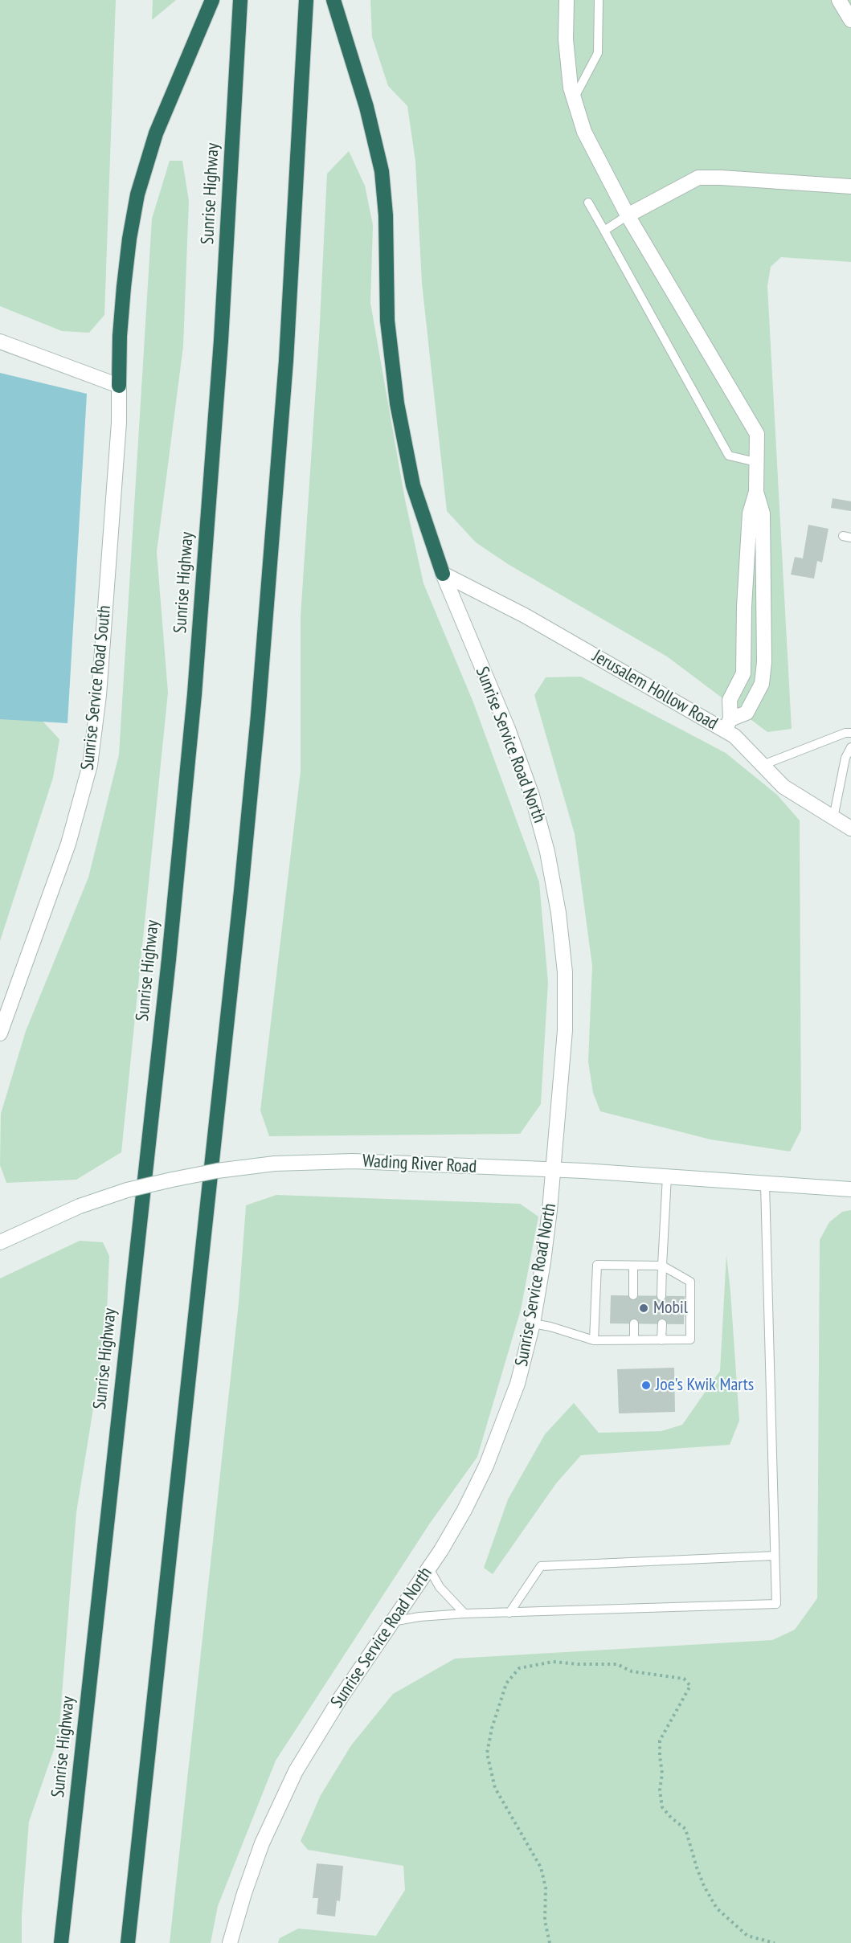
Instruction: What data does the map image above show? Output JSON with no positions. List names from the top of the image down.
{
  "streets": {
    "highway": ["Sunrise Highway"],
    "street": [
      "Sunrise Service Road South",
      "Jerusalem Hollow Road",
      "Sunrise Service Road North",
      "Wading River Road"
    ]
  },
  "crossings": [
    ["Jerusalem Hollow Road", "Sunrise Service Road North"],
    ["Sunrise Service Road North", "Wading River Road"]
  ],
  "places": ["Mobil", "Joe's Kwik Marts"]
}
